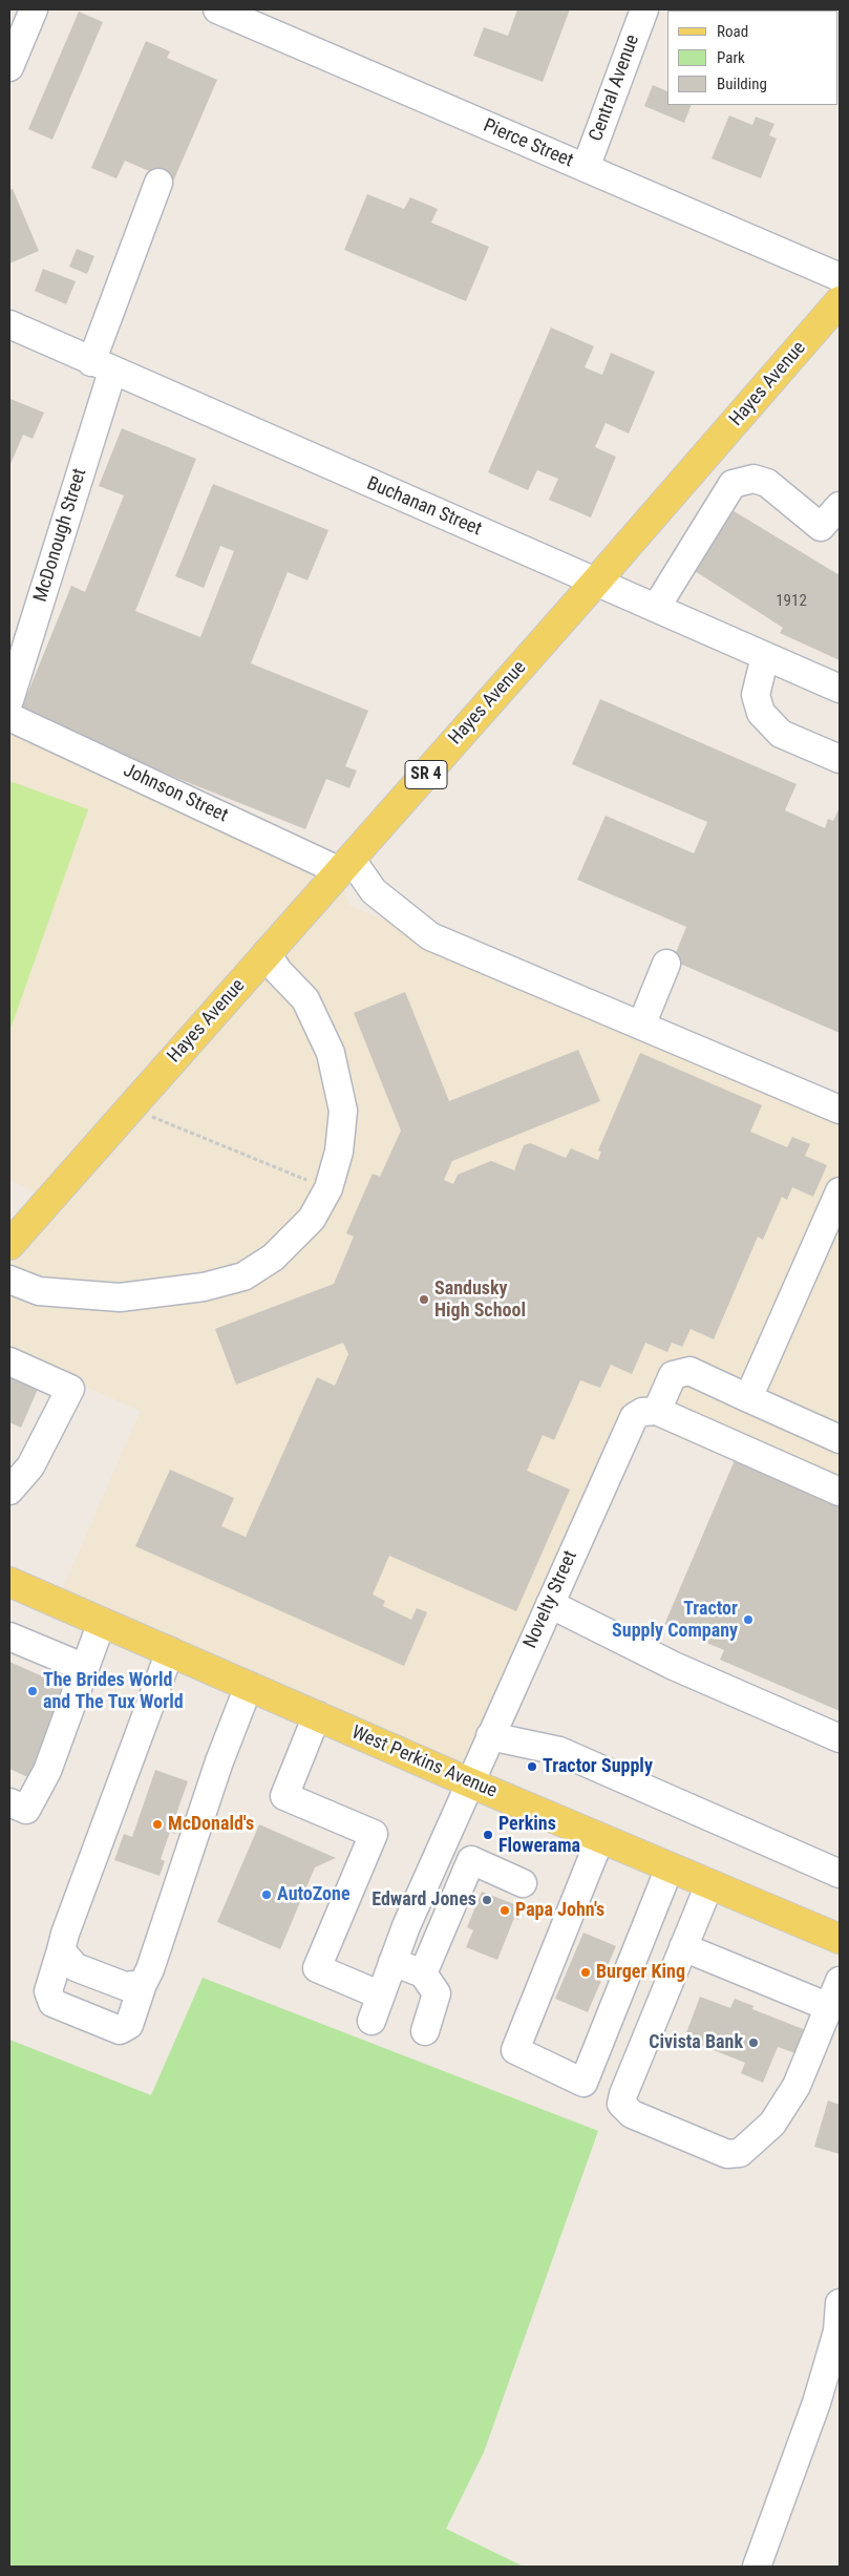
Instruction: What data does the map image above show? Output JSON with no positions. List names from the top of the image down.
{
  "streets": {
    "main road": ["Hayes Avenue", "SR 4", "West Perkins Avenue"],
    "street": [
      "Central Avenue",
      "Pierce Street",
      "Buchanan Street",
      "McDonough Street",
      "Johnson Street",
      "Novelty Street"
    ]
  },
  "crossings": [
    ["Central Avenue", "Pierce Street"],
    ["Hayes Avenue", "Buchanan Street"],
    ["Hayes Avenue", "Johnson Street"],
    ["Buchanan Street", "McDonough Street"],
    ["Novelty Street", "West Perkins Avenue"]
  ],
  "places": [
    "Sandusky High School",
    "Tractor Supply Company",
    "The Brides World and The Tux World",
    "Tractor Supply",
    "McDonald's",
    "Perkins Flowerama",
    "AutoZone",
    "Edward Jones",
    "Papa John's",
    "Burger King",
    "Civista Bank"
  ],
  "house_numbers": ["1912"],
  "legend": ["Road", "Park", "Building"]
}
